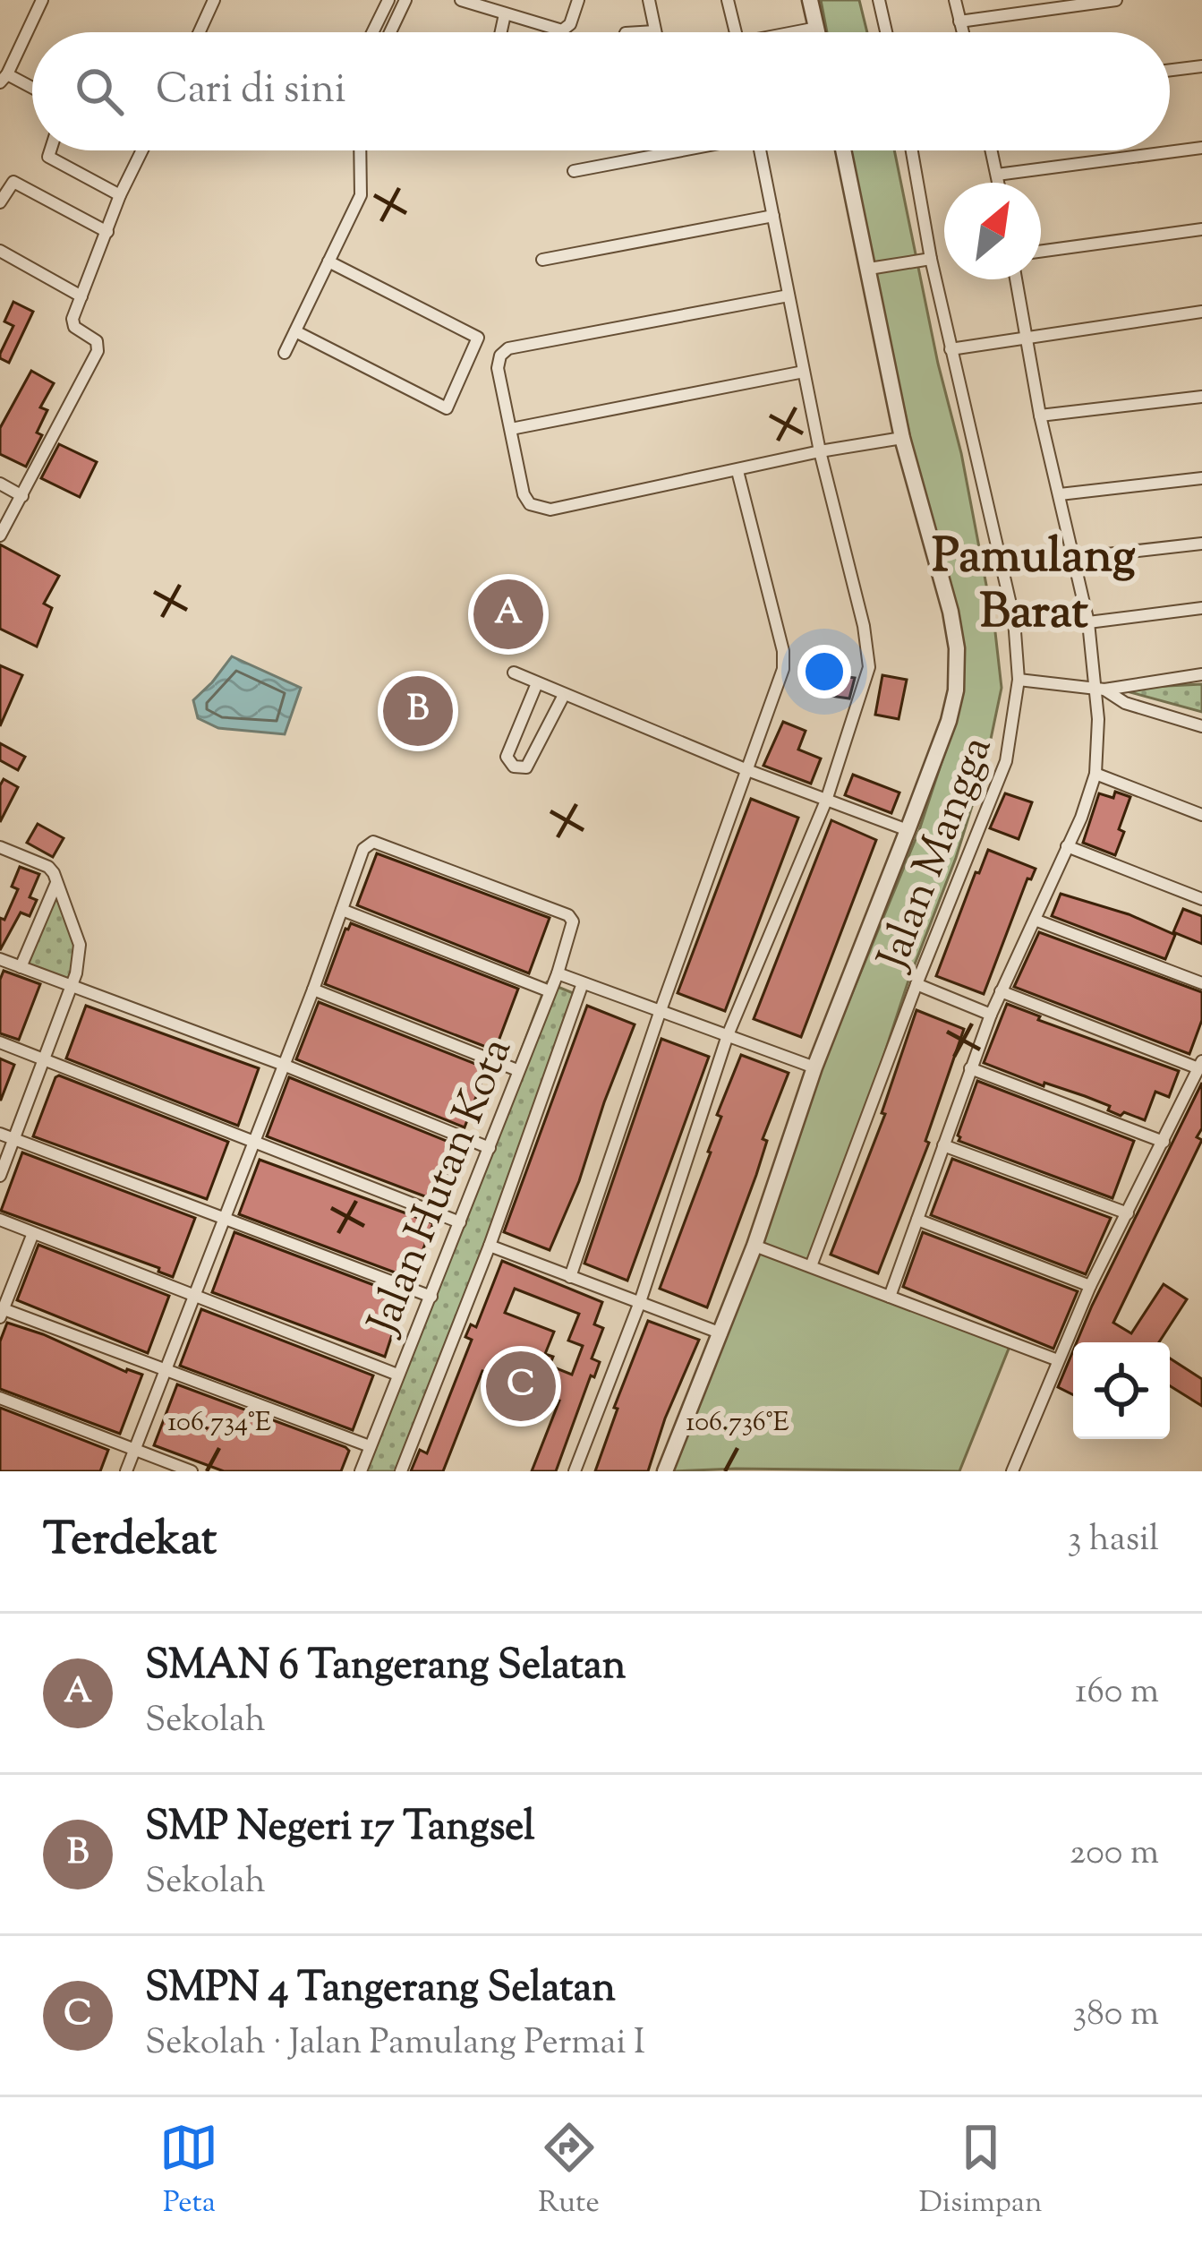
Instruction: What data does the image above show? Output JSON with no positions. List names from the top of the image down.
{
  "streets": {
    "street": ["Jalan Mangga", "Jalan Hutan Kota"]
  },
  "districts": ["Pamulang Barat"],
  "north": "top right",
  "page": {
    "search": "Cari di sini",
    "pins": ["A", "B", "C"],
    "heading": ["Terdekat", "3 hasil"],
    "list": [
      {
        "mark": "A",
        "name": "SMAN 6 Tangerang Selatan",
        "note": "Sekolah",
        "value": "160 m"
      },
      {
        "mark": "B",
        "name": "SMP Negeri 17 Tangsel",
        "note": "Sekolah",
        "value": "200 m"
      },
      {
        "mark": "C",
        "name": "SMPN 4 Tangerang Selatan",
        "note": "Sekolah · Jalan Pamulang Permai I",
        "value": "380 m"
      }
    ],
    "nav": ["Peta", "Rute", "Disimpan"]
  },
  "coordinates": ["106.734°E", "106.736°E"]
}
